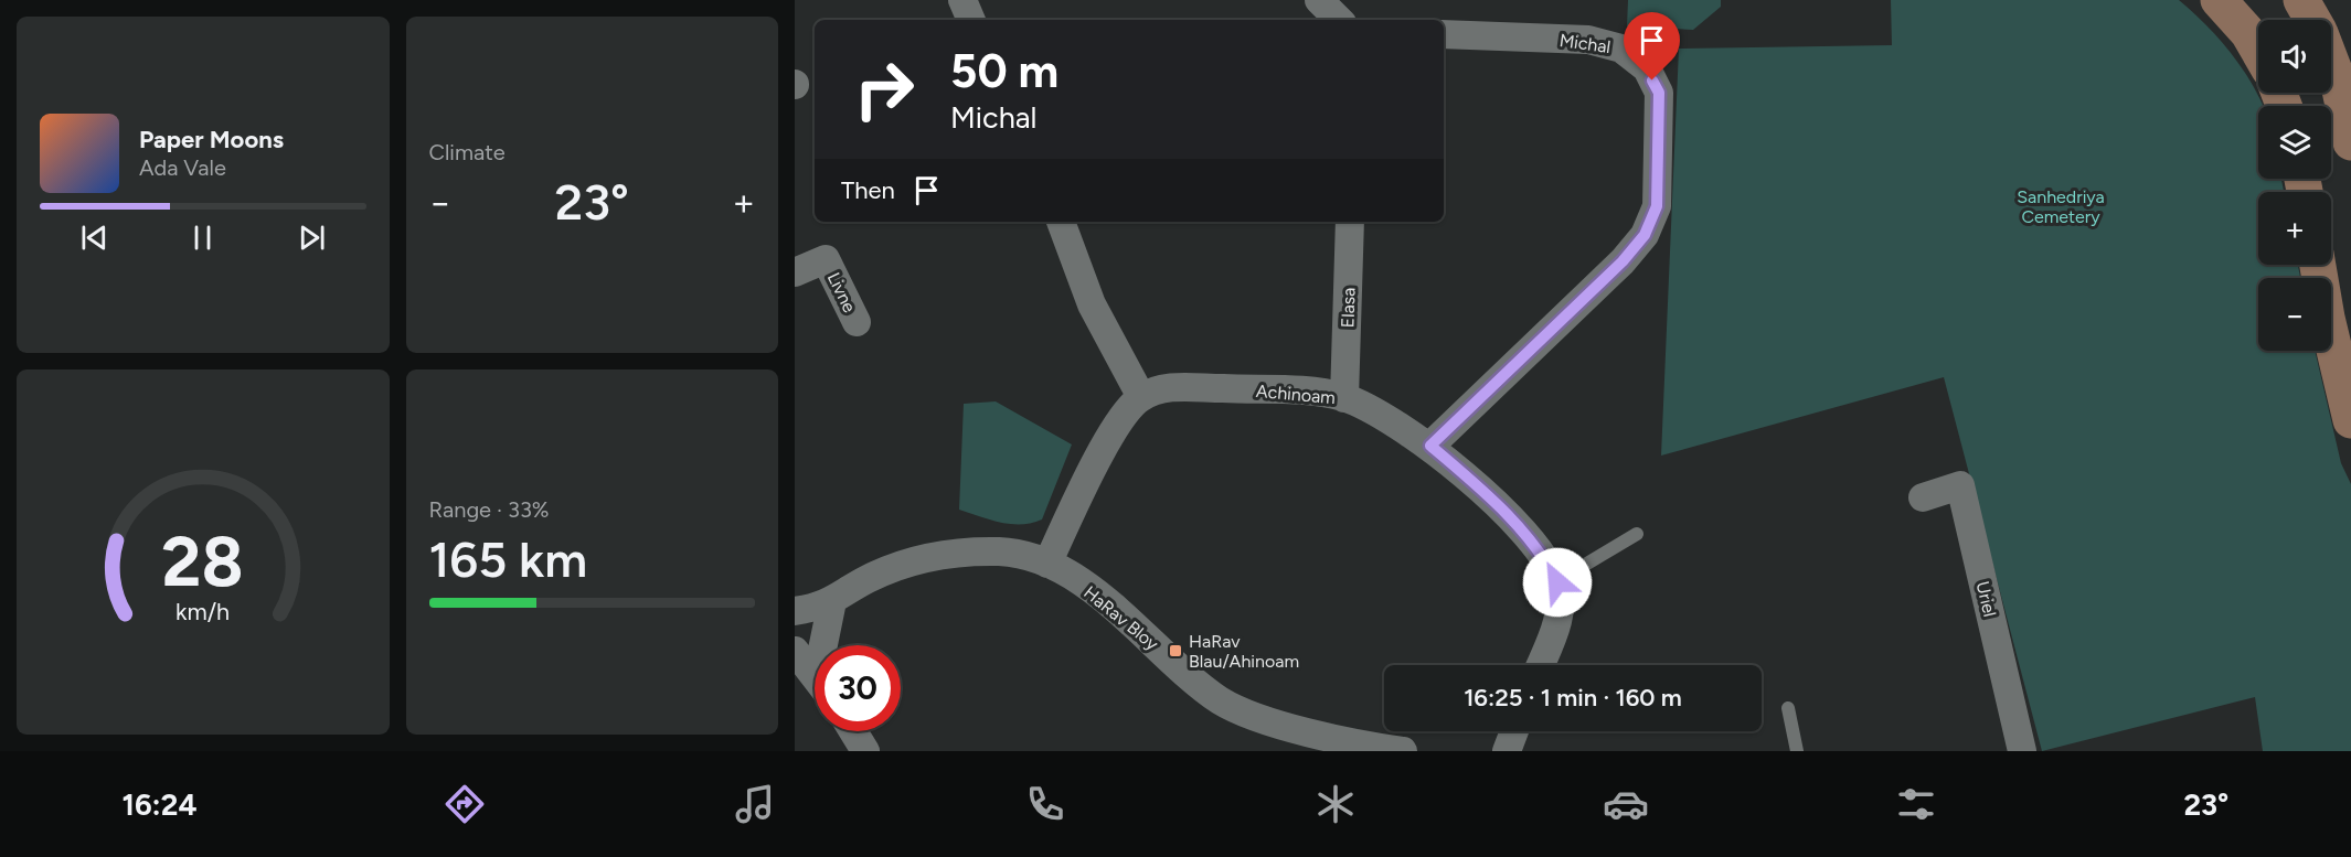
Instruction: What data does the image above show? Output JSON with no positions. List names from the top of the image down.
{
  "streets": {
    "street": [
      "Michal",
      "Livne",
      "Elasa",
      "Achinoam",
      "Uriel",
      "HaRav Bloy"
    ]
  },
  "crossings": [
    ["Michal", "Achinoam"],
    ["Elasa", "Achinoam"],
    ["Achinoam", "HaRav Bloy"]
  ],
  "parks": ["Sanhedriya Cemetery"],
  "places": {
    "transit": ["HaRav Blau/Ahinoam"]
  },
  "page": {
    "tile": [
      "Climate",
      ["Range · 33%", "165 km"]
    ],
    "map_buttons": ["+", "−"],
    "turn": ["50 m", "Michal"],
    "song": ["Paper Moons", "Ada Vale"],
    "then": "Then",
    "heat": ["−", "23°", "+"],
    "limit": "30",
    "trip": "16:25 · 1 min · 160 m",
    "tabs": ["16:24", "23°"],
    "gauge": ["28", "km/h"]
  }
}
